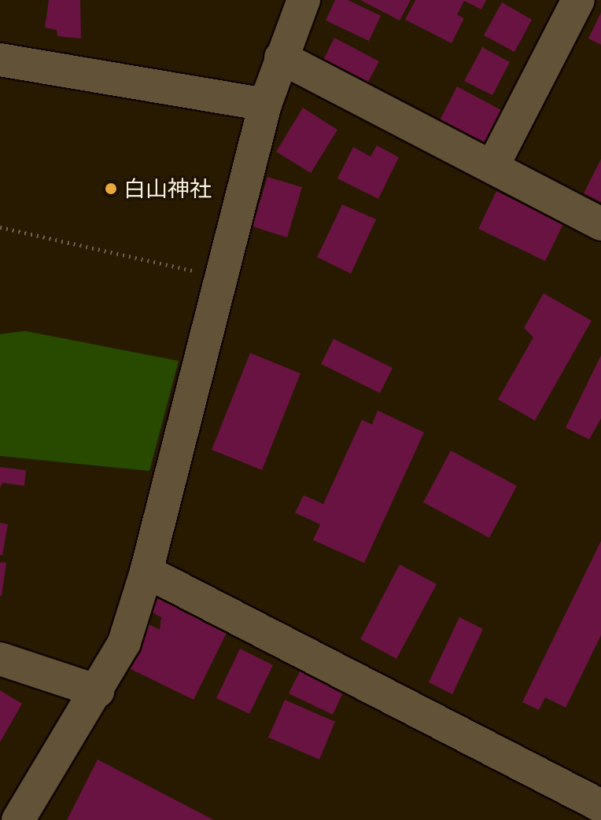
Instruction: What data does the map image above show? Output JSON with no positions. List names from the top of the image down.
{
  "places": ["白山神社"]
}
